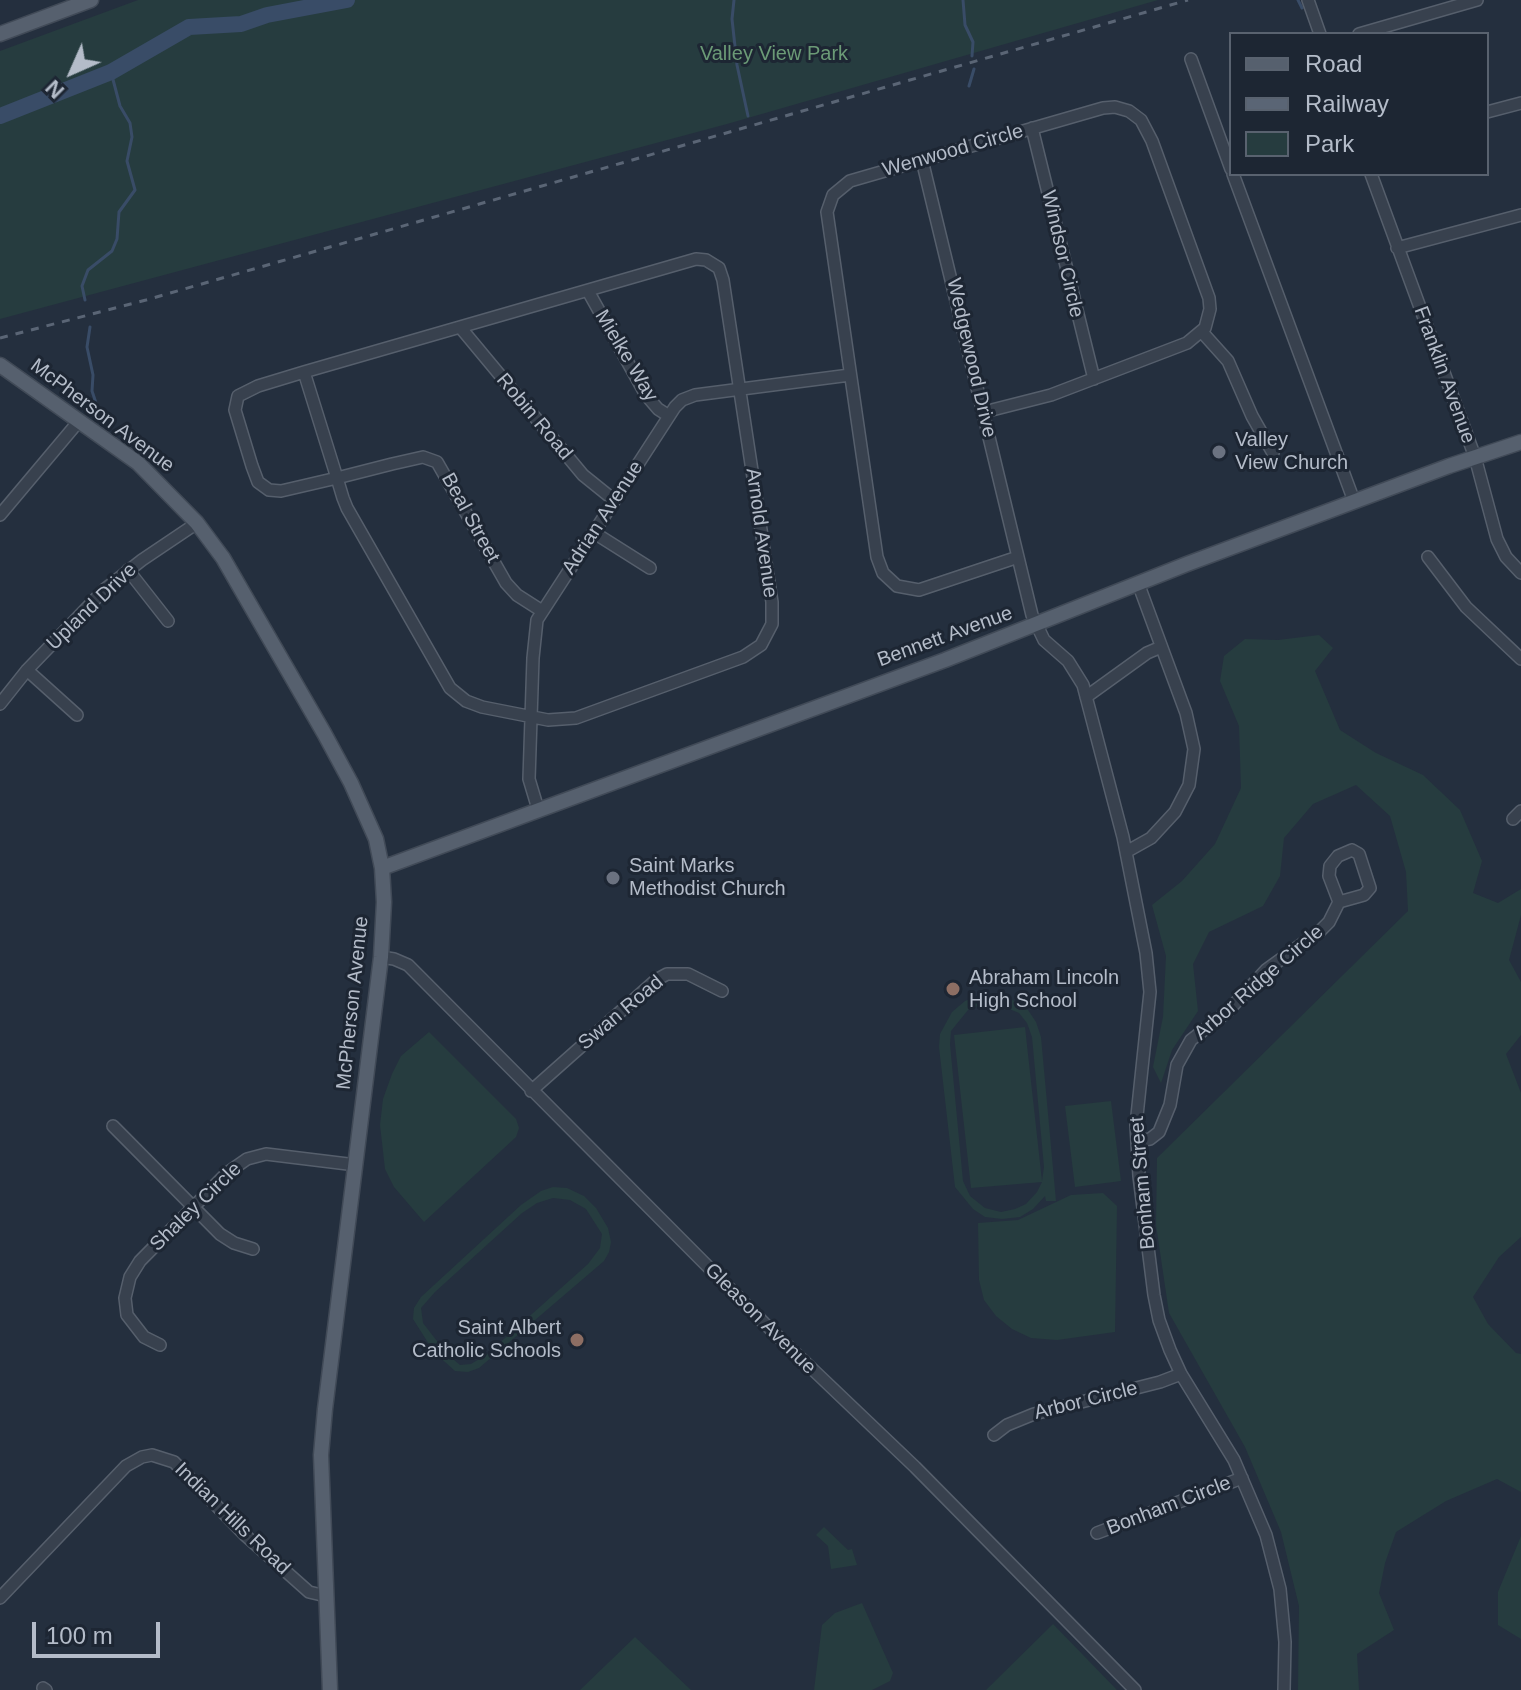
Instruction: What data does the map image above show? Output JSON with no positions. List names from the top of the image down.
{
  "streets": {
    "main road": ["McPherson Avenue", "Bennett Avenue"],
    "street": [
      "Wenwood Circle",
      "Windsor Circle",
      "Mielke Way",
      "Wedgewood Drive",
      "Franklin Avenue",
      "Robin Road",
      "Beal Street",
      "Adrian Avenue",
      "Arnold Avenue",
      "Upland Drive",
      "Arbor Ridge Circle",
      "Swan Road",
      "Bonham Street",
      "Shaley Circle",
      "Gleason Avenue",
      "Arbor Circle",
      "Bonham Circle",
      "Indian Hills Road"
    ]
  },
  "crossings": [
    ["Wenwood Circle", "Windsor Circle"],
    ["Wenwood Circle", "Wedgewood Drive"],
    ["Wenwood Circle", "Adrian Avenue"],
    ["Mielke Way", "Adrian Avenue"],
    ["Mielke Way", "Arnold Avenue"],
    ["Wedgewood Drive", "Bennett Avenue"],
    ["Wedgewood Drive", "Bonham Street"],
    ["Franklin Avenue", "Bennett Avenue"],
    ["McPherson Avenue", "Upland Drive"],
    ["McPherson Avenue", "Bennett Avenue"],
    ["McPherson Avenue", "Shaley Circle"],
    ["McPherson Avenue", "Gleason Avenue"],
    ["McPherson Avenue", "Indian Hills Road"],
    ["Robin Road", "Adrian Avenue"],
    ["Robin Road", "Arnold Avenue"],
    ["Beal Street", "Adrian Avenue"],
    ["Beal Street", "Arnold Avenue"],
    ["Adrian Avenue", "Arnold Avenue"],
    ["Adrian Avenue", "Bennett Avenue"],
    ["Bennett Avenue", "Bonham Street"],
    ["Arbor Ridge Circle", "Bonham Street"],
    ["Swan Road", "Gleason Avenue"],
    ["Bonham Street", "Arbor Circle"],
    ["Bonham Street", "Bonham Circle"]
  ],
  "parks": ["Valley View Park"],
  "places": [
    "Valley View Church",
    "Saint Marks Methodist Church",
    "Abraham Lincoln High School",
    "Saint Albert Catholic Schools"
  ],
  "legend": ["Road", "Railway", "Park"],
  "scale_bar": "100 m",
  "north": "bottom left"
}
